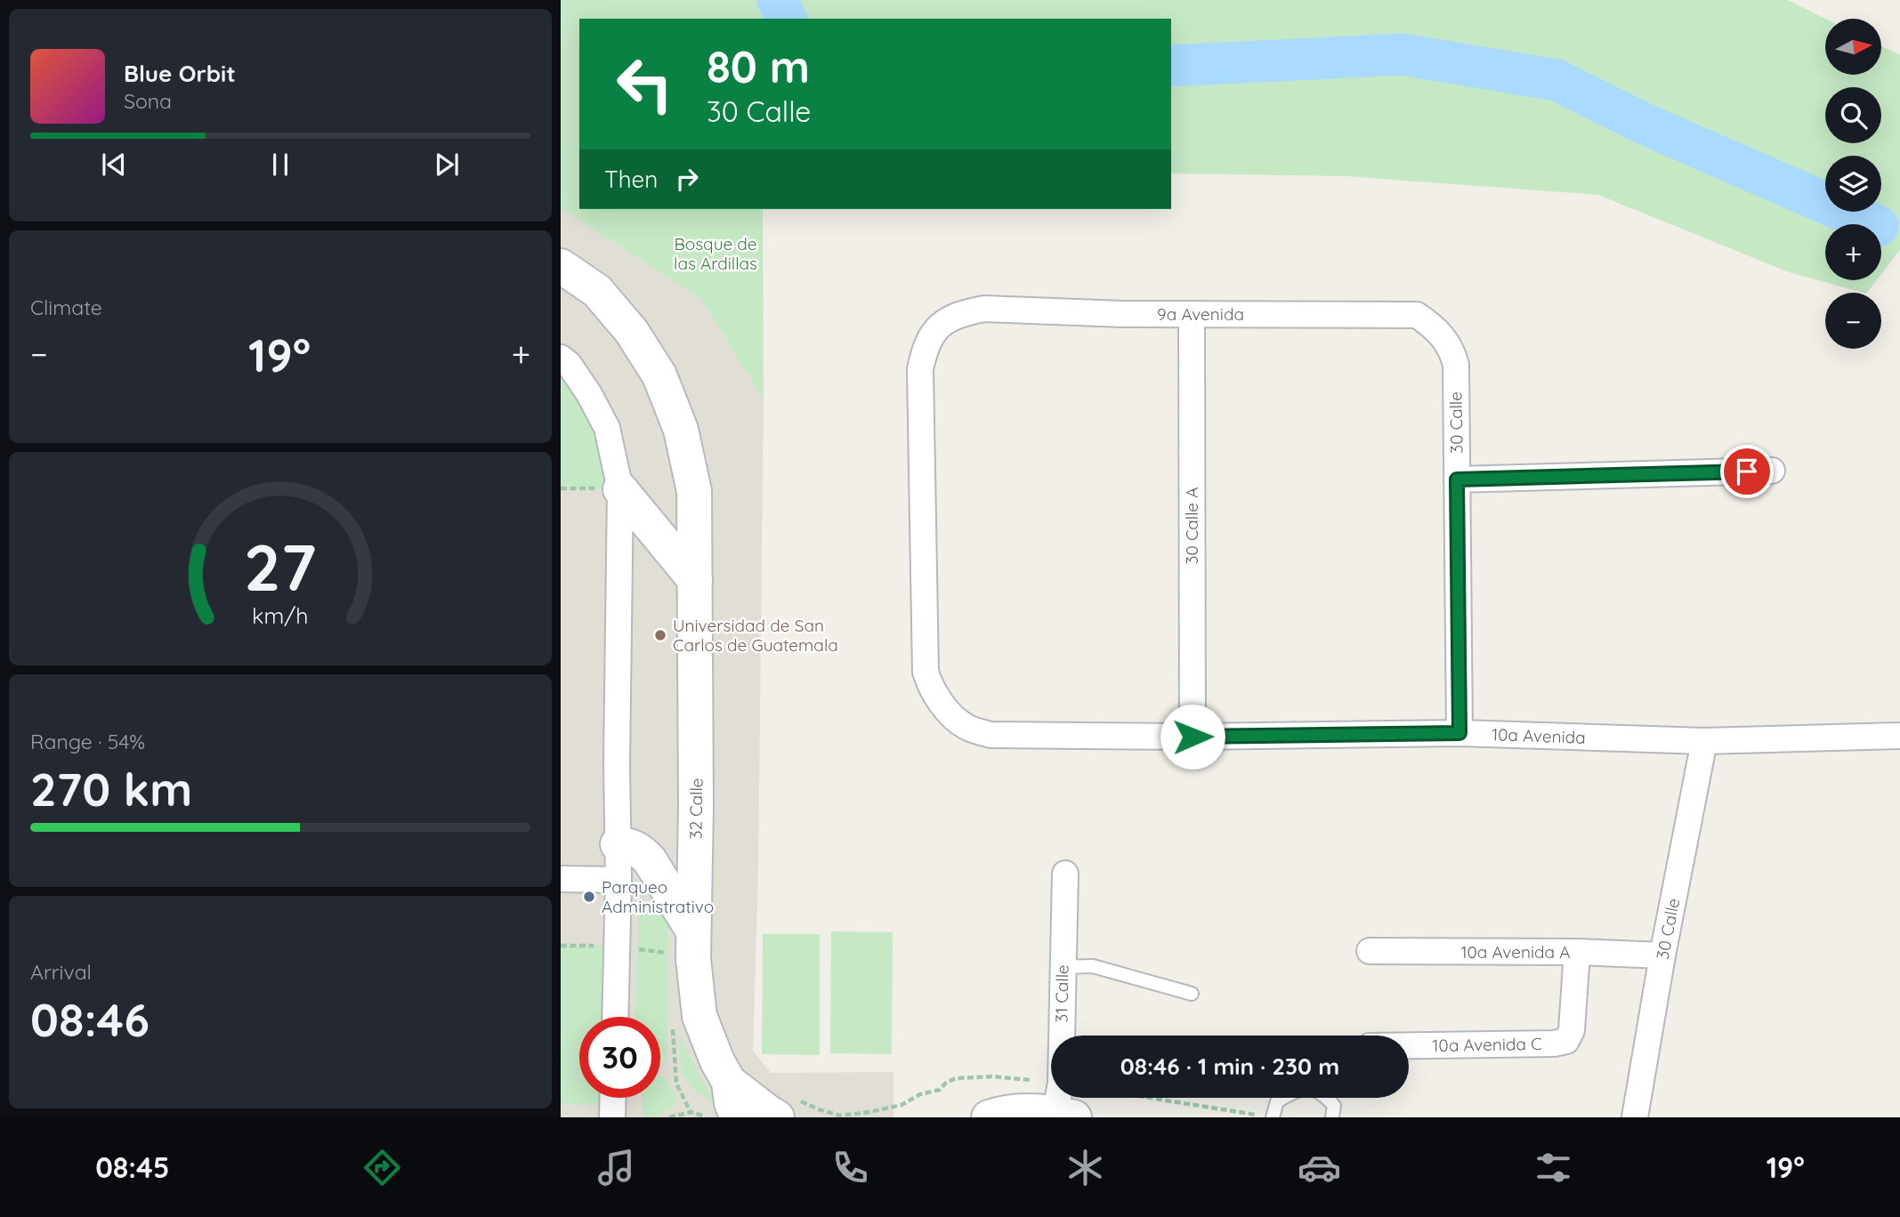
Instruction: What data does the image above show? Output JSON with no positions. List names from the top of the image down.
{
  "streets": {
    "street": [
      "9a Avenida",
      "30 Calle",
      "30 Calle A",
      "10a Avenida",
      "32 Calle",
      "10a Avenida A",
      "31 Calle",
      "10a Avenida C"
    ]
  },
  "crossings": [
    ["9a Avenida", "30 Calle"],
    ["9a Avenida", "30 Calle A"],
    ["9a Avenida", "10a Avenida"],
    ["30 Calle", "10a Avenida"],
    ["30 Calle", "10a Avenida A"],
    ["30 Calle A", "10a Avenida"],
    ["10a Avenida A", "10a Avenida C"]
  ],
  "parks": ["Bosque de las Ardillas"],
  "places": ["Universidad de San Carlos de Guatemala", "Parqueo Administrativo"],
  "north": "right",
  "page": {
    "map_buttons": ["+", "−"],
    "turn": ["80 m", "30 Calle"],
    "song": ["Blue Orbit", "Sona"],
    "then": "Then",
    "tile": [
      "Climate",
      ["Range · 54%", "270 km"],
      ["Arrival", "08:46"]
    ],
    "heat": ["−", "19°", "+"],
    "limit": "30",
    "trip": "08:46 · 1 min · 230 m",
    "tabs": ["08:45", "19°"],
    "gauge": ["27", "km/h"]
  }
}
